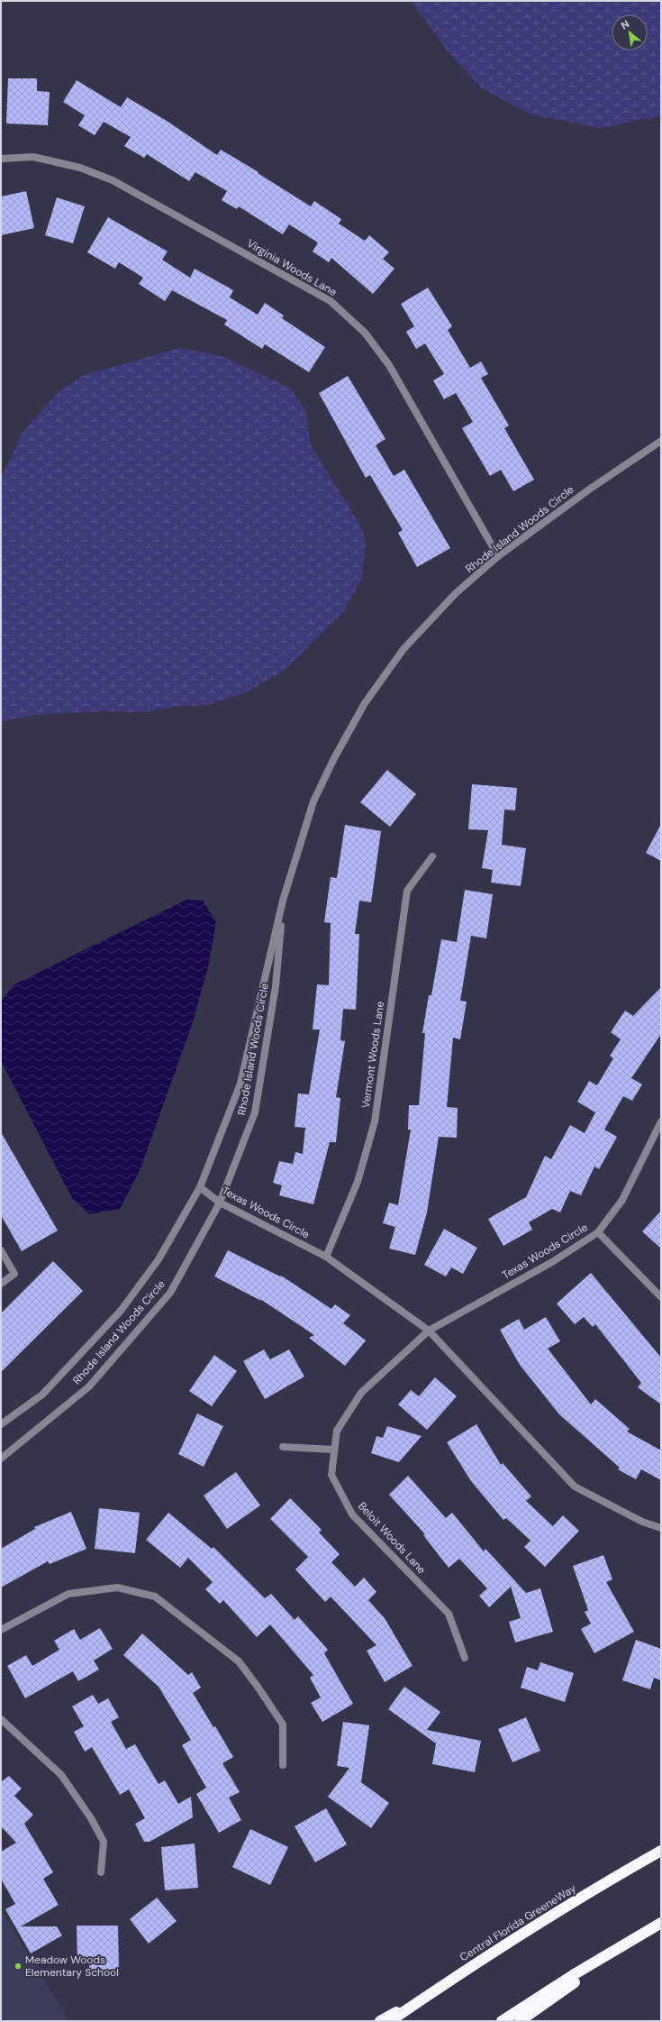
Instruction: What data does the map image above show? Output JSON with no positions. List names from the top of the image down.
{
  "streets": {
    "highway": ["Central Florida GreeneWay"],
    "street": [
      "Virginia Woods Lane",
      "Rhode Island Woods Circle",
      "Vermont Woods Lane",
      "Texas Woods Circle",
      "Beloit Woods Lane"
    ]
  },
  "crossings": [
    ["Virginia Woods Lane", "Rhode Island Woods Circle"],
    ["Rhode Island Woods Circle", "Texas Woods Circle"],
    ["Vermont Woods Lane", "Texas Woods Circle"],
    ["Texas Woods Circle", "Beloit Woods Lane"]
  ],
  "places": ["Meadow Woods Elementary School"],
  "north": "top left"
}
